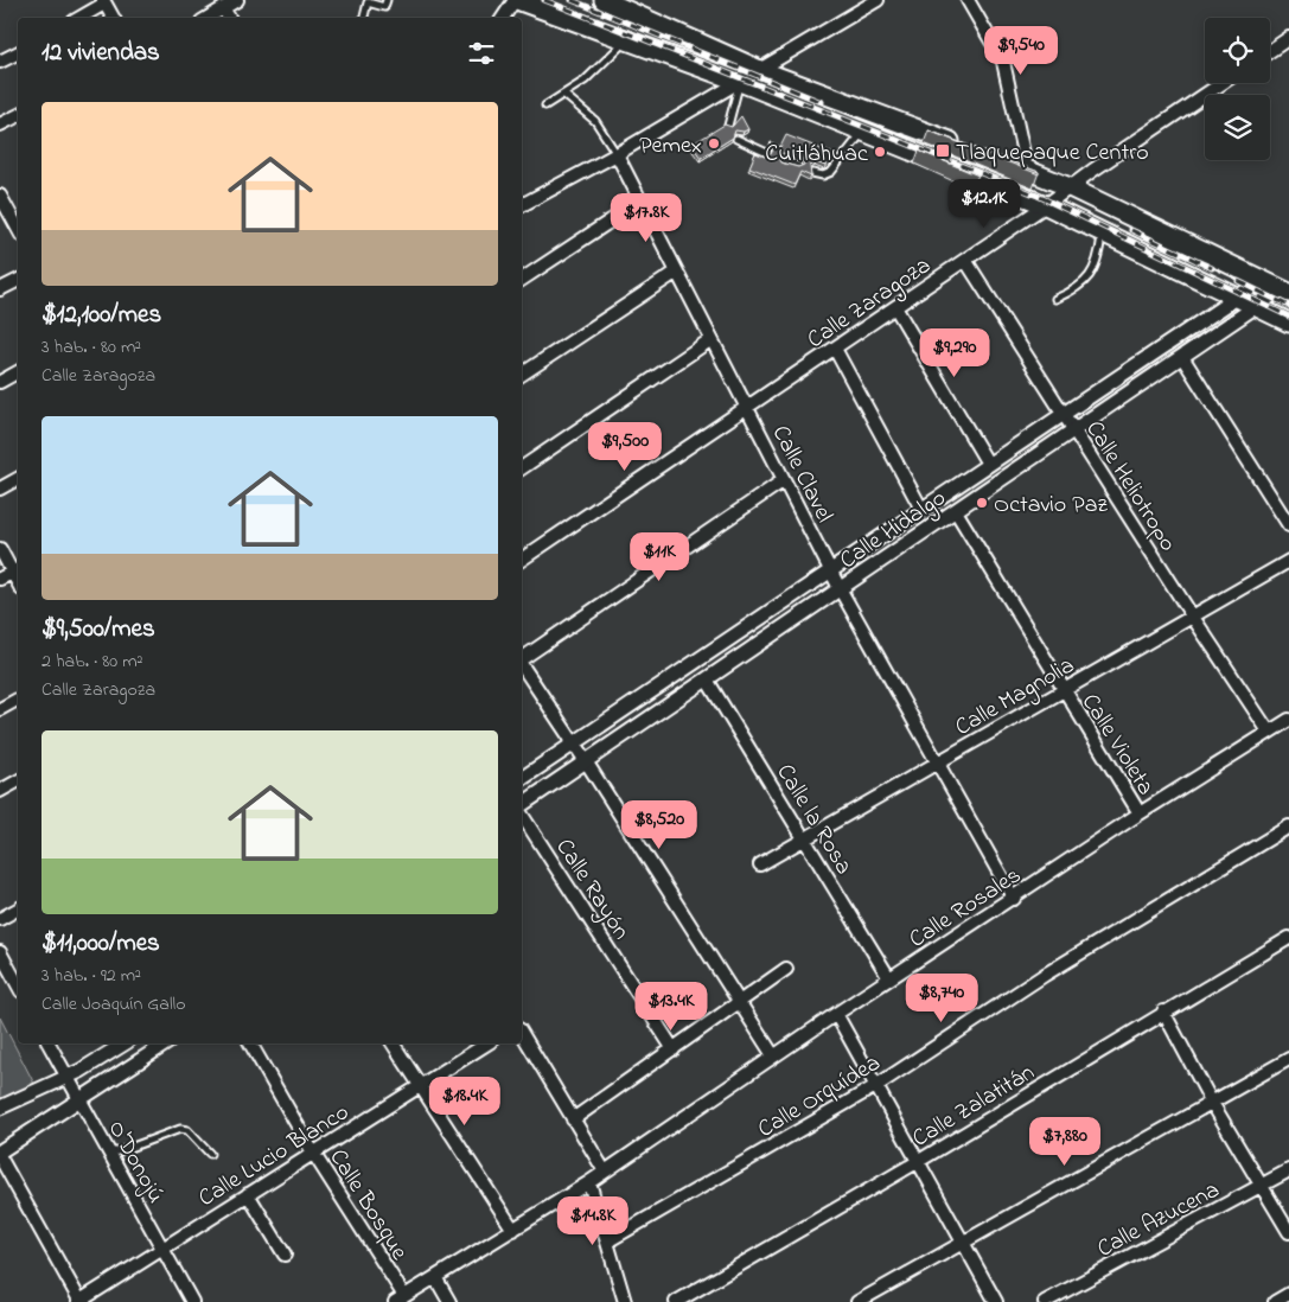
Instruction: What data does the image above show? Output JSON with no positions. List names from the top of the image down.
{
  "streets": {
    "street": [
      "Calle Zaragoza",
      "Calle Clavel",
      "Calle Heliotropo",
      "Calle Hidalgo",
      "Calle Magnolia",
      "Calle Violeta",
      "Calle la Rosa",
      "Calle Rayón",
      "Calle Rosales",
      "Calle Orquídea",
      "Calle Zalatitán",
      "Calle Lucio Blanco",
      "O'Donojú",
      "Calle Bosque",
      "Calle Azucena"
    ]
  },
  "crossings": [
    ["Calle Zaragoza", "Calle Clavel"],
    ["Calle Zaragoza", "Calle Heliotropo"],
    ["Calle Clavel", "Calle Hidalgo"],
    ["Calle Clavel", "Calle Magnolia"],
    ["Calle Clavel", "Calle Rosales"],
    ["Calle Heliotropo", "Calle Hidalgo"],
    ["Calle Heliotropo", "Calle Magnolia"],
    ["Calle Heliotropo", "Calle Rosales"],
    ["Calle Hidalgo", "Calle Violeta"],
    ["Calle Hidalgo", "Calle la Rosa"],
    ["Calle Magnolia", "Calle Violeta"],
    ["Calle Magnolia", "Calle la Rosa"],
    ["Calle Violeta", "Calle Rosales"],
    ["Calle la Rosa", "Calle Rosales"],
    ["Calle Rosales", "Calle Bosque"],
    ["Calle Lucio Blanco", "O'Donojú"],
    ["Calle Lucio Blanco", "Calle Bosque"]
  ],
  "places": {
    "other": ["Pemex", "Cuitláhuac", "Octavio Paz"],
    "transit": ["Tlaquepaque Centro"]
  },
  "page": {
    "heading": "12 viviendas",
    "price": [
      "$9,540",
      "$12.1K",
      "$17.8K",
      "$9,290",
      "$9,500",
      "$11K",
      "$8,520",
      "$8,740",
      "$13.4K",
      "$18.4K",
      "$7,880",
      "$14.8K"
    ],
    "list": [
      {
        "name": "$12,100/mes",
        "note": "3 hab. · 80 m² · Calle Zaragoza"
      },
      {
        "name": "$9,500/mes",
        "note": "2 hab. · 80 m² · Calle Zaragoza"
      },
      {
        "name": "$11,000/mes",
        "note": "3 hab. · 92 m² · Calle Joaquín Gallo"
      }
    ]
  }
}
